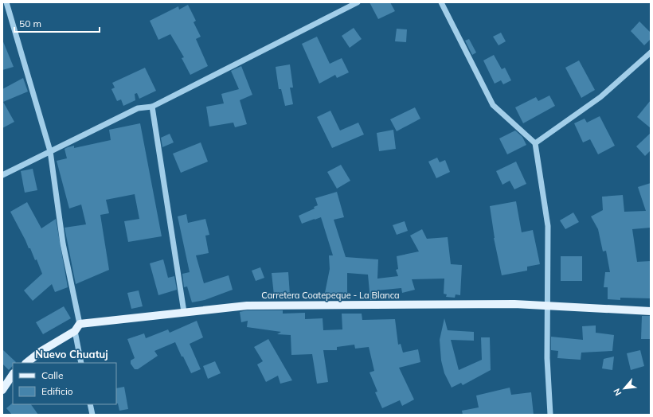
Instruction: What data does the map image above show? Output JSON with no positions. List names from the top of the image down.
{
  "streets": {
    "main road": ["Carretera Coatepeque - La Blanca"]
  },
  "districts": ["Nuevo Chuatuj"],
  "legend": ["Calle", "Edificio"],
  "scale_bar": "50 m",
  "north": "bottom left"
}
